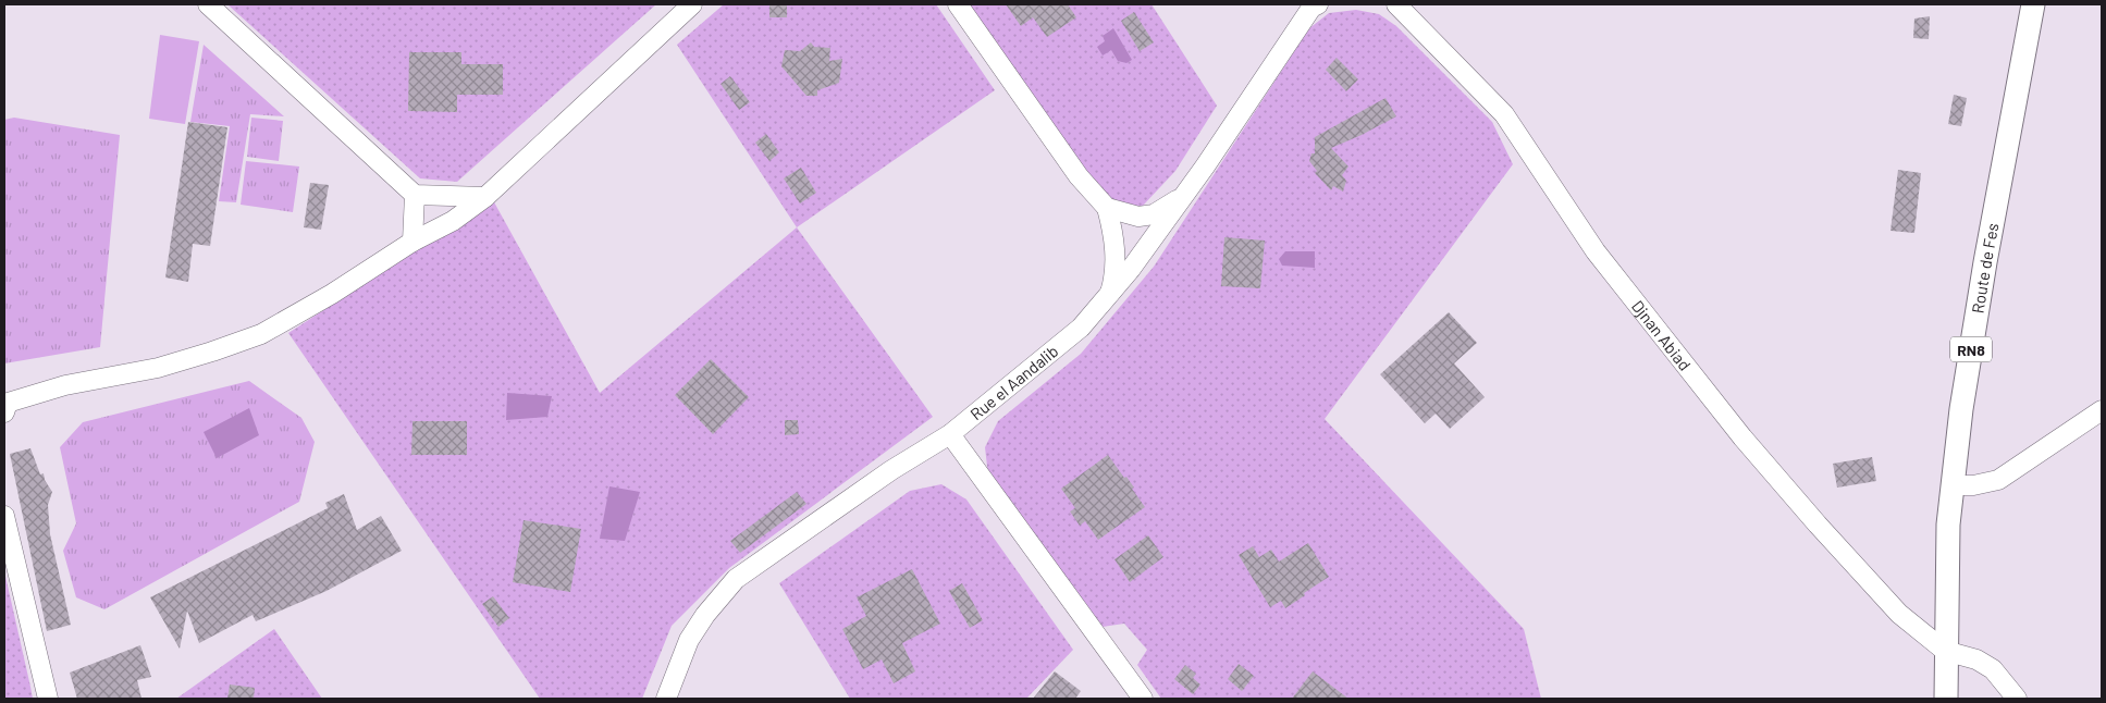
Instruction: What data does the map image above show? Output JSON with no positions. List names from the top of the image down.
{
  "streets": {
    "main road": ["Route de Fes", "RN8"],
    "street": ["Djnan Abiad", "Rue el Aandalib"]
  },
  "crossings": [
    ["Route de Fes", "Djnan Abiad"]
  ]
}
